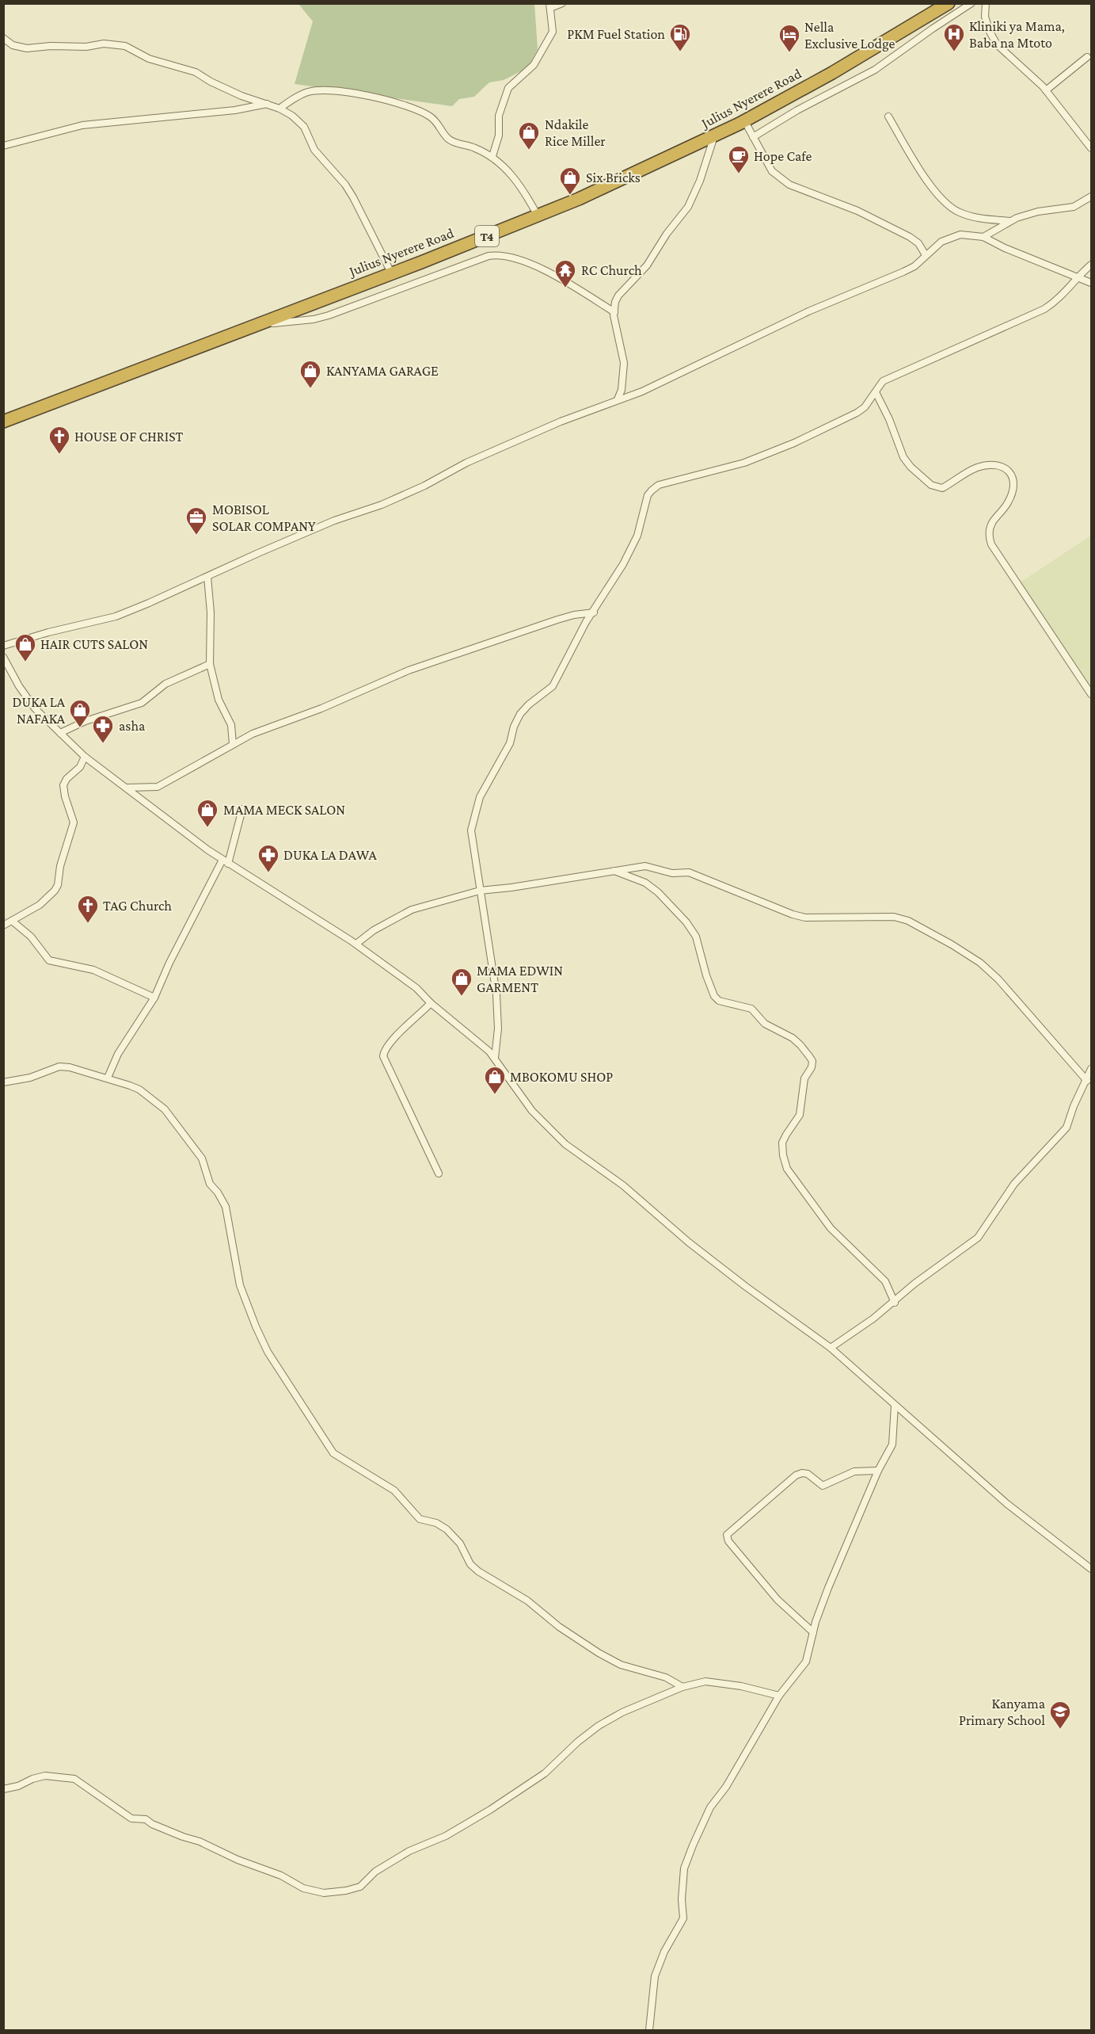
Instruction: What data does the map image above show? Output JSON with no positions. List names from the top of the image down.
{
  "streets": {
    "highway": ["Julius Nyerere Road", "T4"]
  },
  "places": {
    "fuel station": ["PKM Fuel Station"],
    "hospital": ["Kliniki ya Mama, Baba na Mtoto"],
    "hotel": ["Nella Exclusive Lodge"],
    "shop": [
      "Ndakile Rice Miller",
      "Six Bricks",
      "KANYAMA GARAGE",
      "HAIR CUTS SALON",
      "DUKA LA NAFAKA",
      "MAMA MECK SALON",
      "MAMA EDWIN GARMENT",
      "MBOKOMU SHOP"
    ],
    "cafe": ["Hope Cafe"],
    "temple": ["RC Church"],
    "church": ["HOUSE OF CHRIST", "TAG Church"],
    "office": ["MOBISOL SOLAR COMPANY"],
    "pharmacy": ["asha", "DUKA LA DAWA"],
    "school or university": ["Kanyama Primary School"]
  }
}
